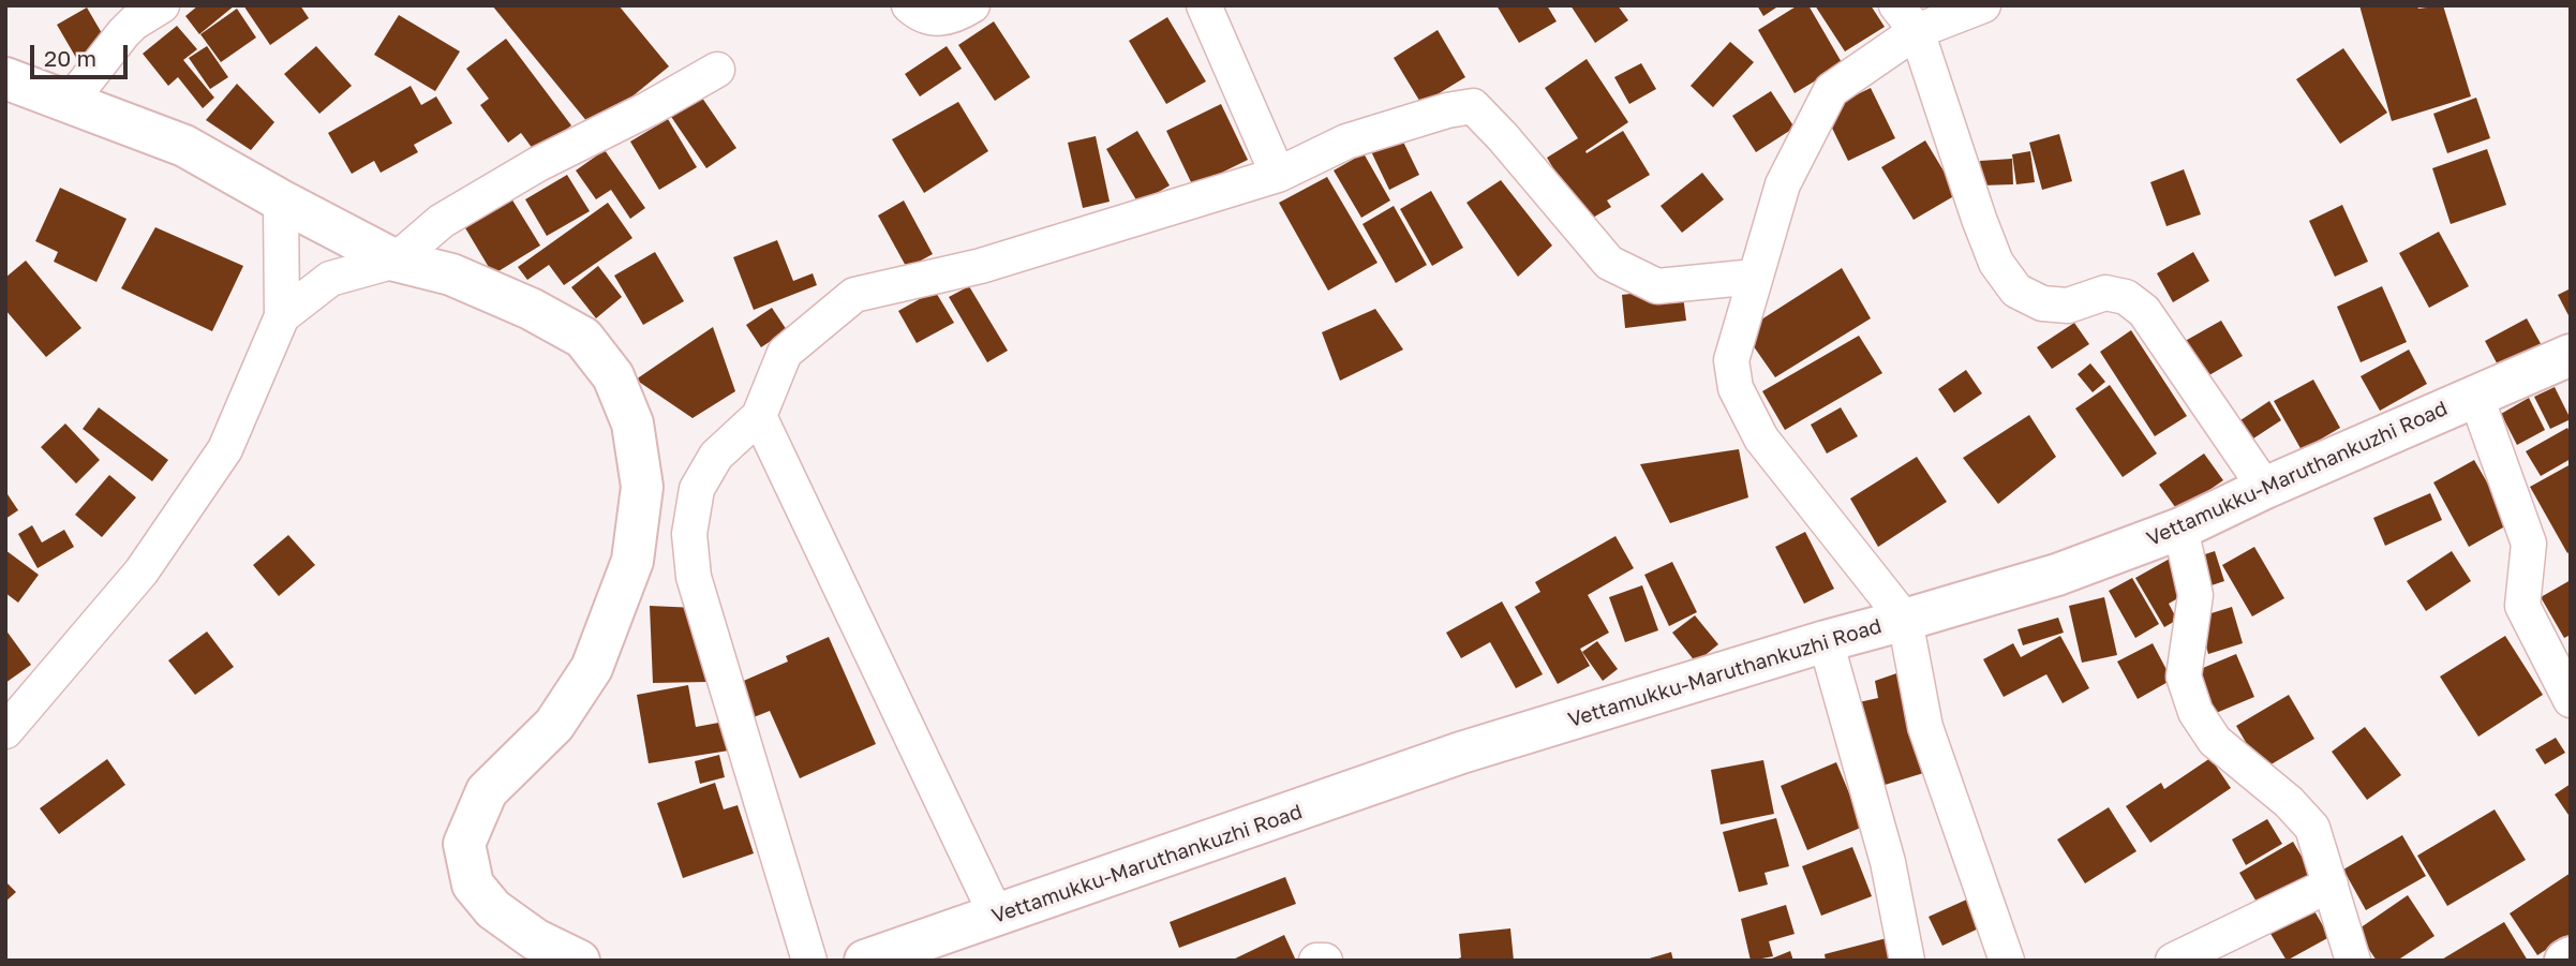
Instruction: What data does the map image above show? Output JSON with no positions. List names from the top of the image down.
{
  "streets": {
    "main road": ["Vettamukku-Maruthankuzhi Road"]
  },
  "scale_bar": "20 m"
}
